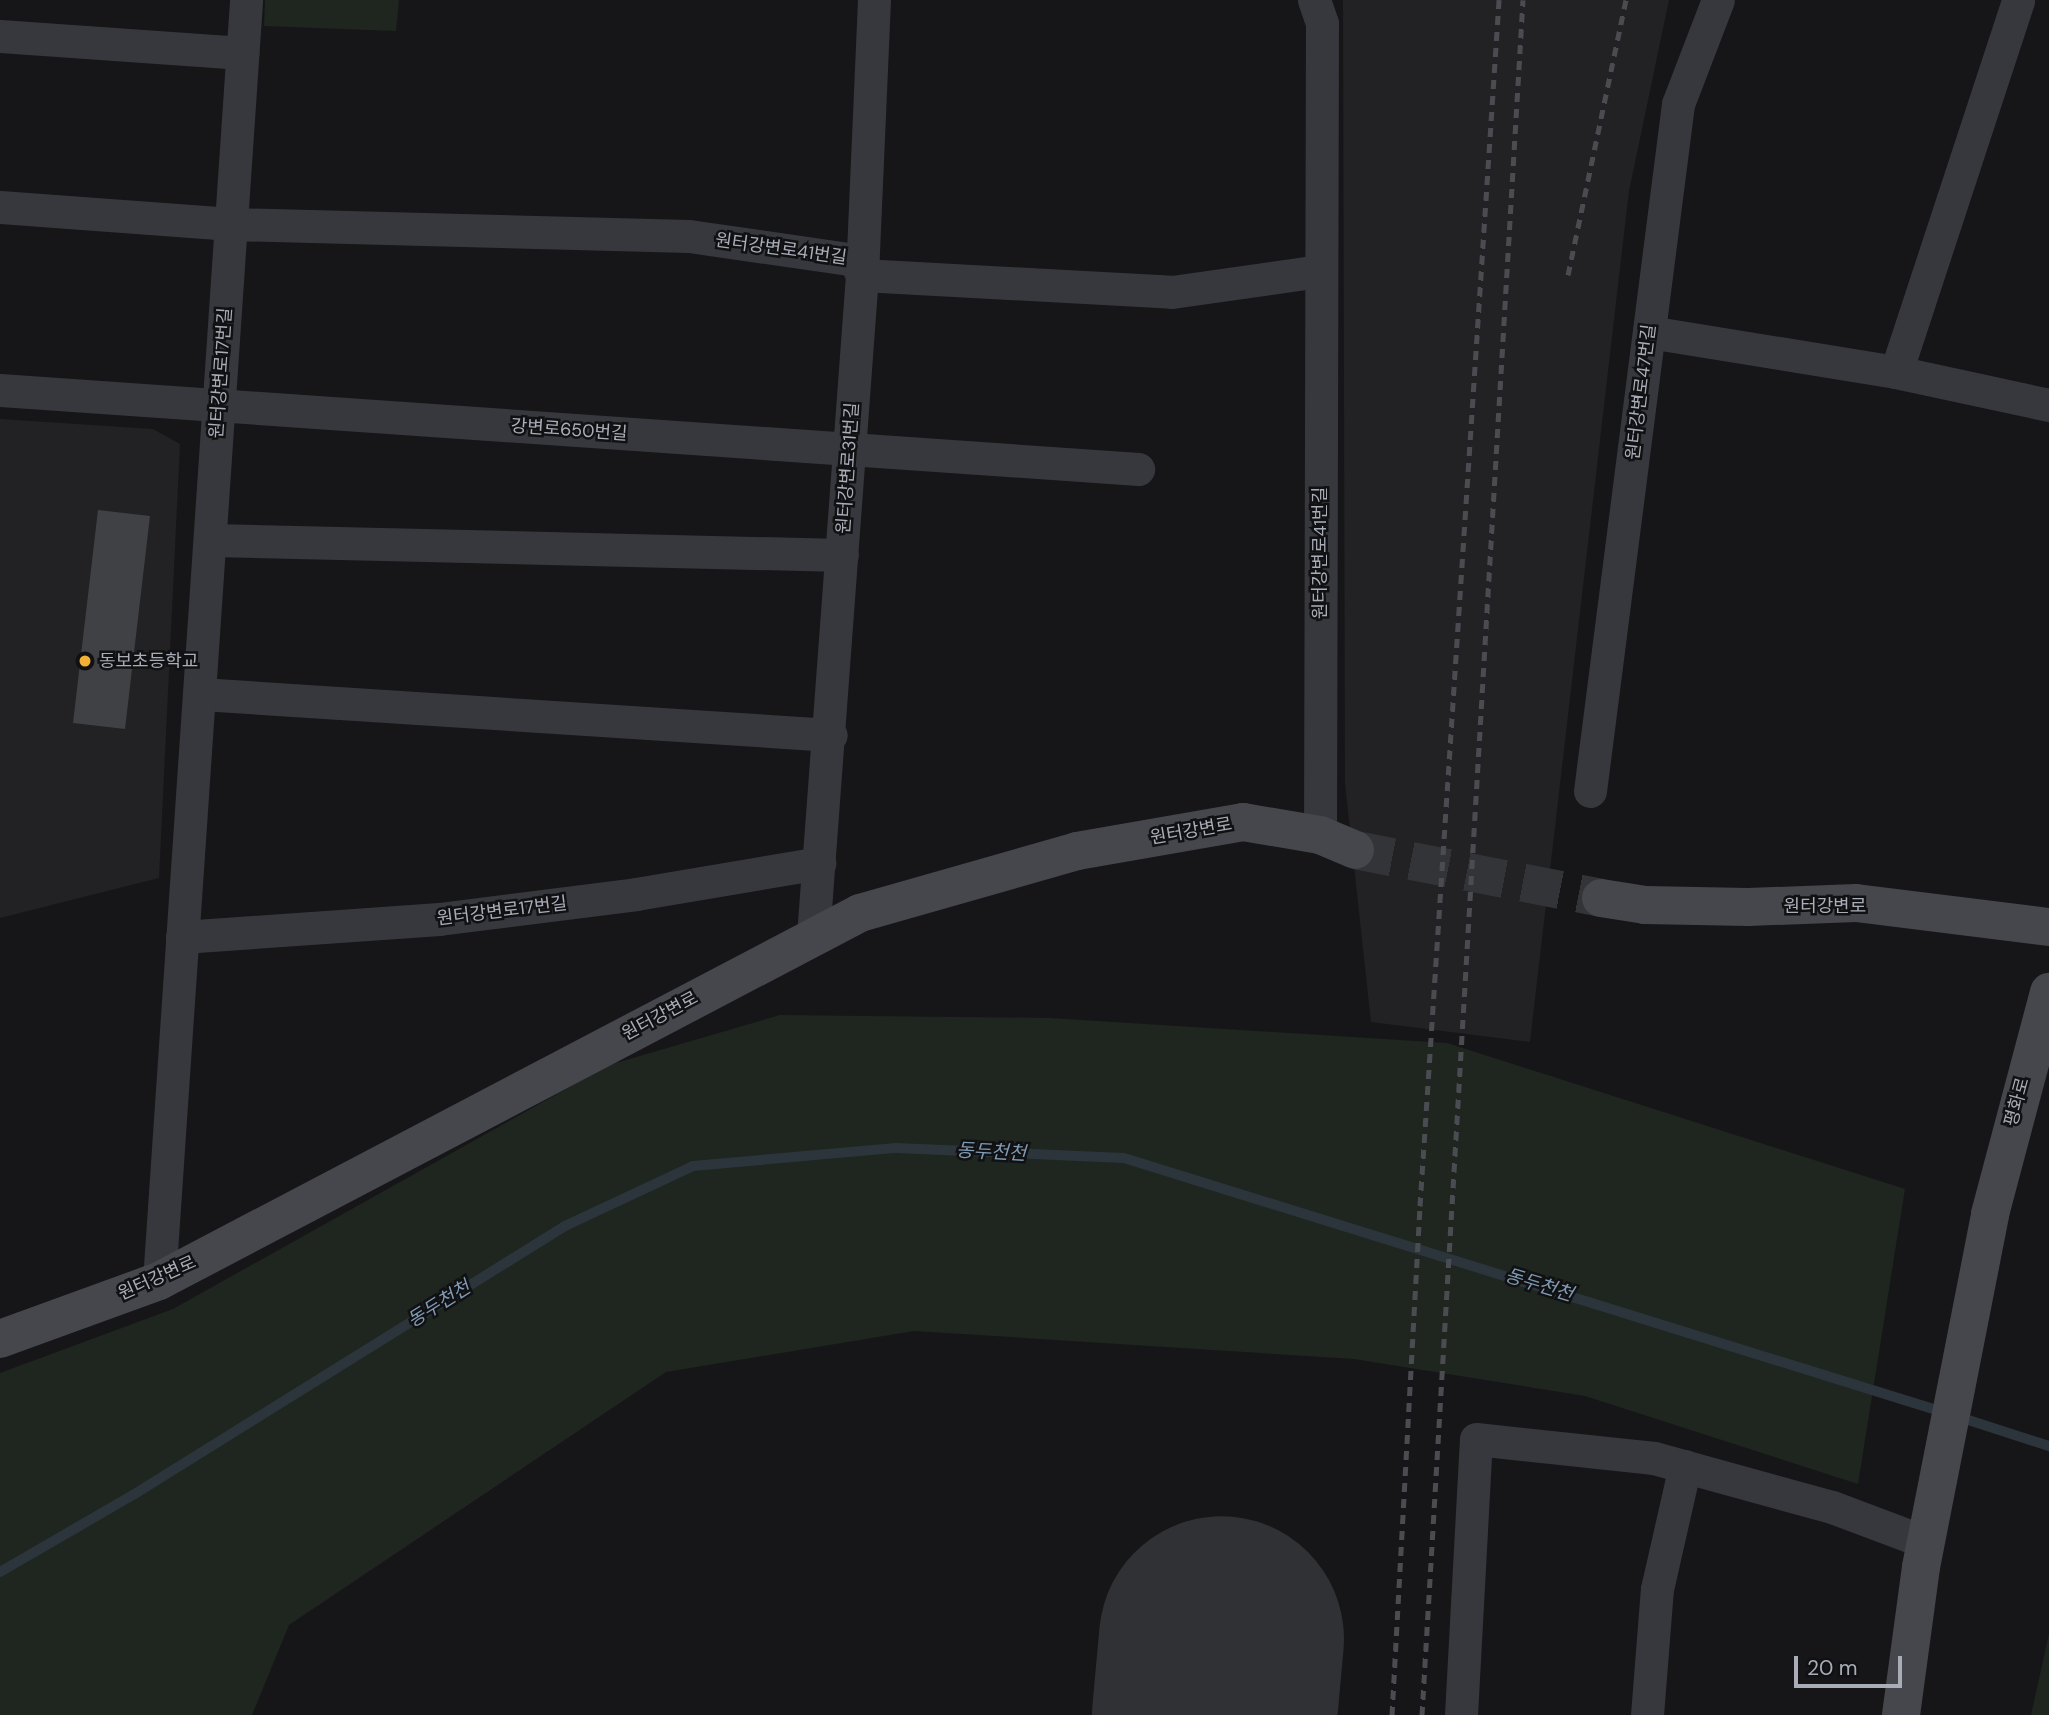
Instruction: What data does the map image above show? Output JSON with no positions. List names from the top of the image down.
{
  "streets": {
    "street": [
      "원터강변로41번길",
      "원터강변로17번길",
      "원터강변로47번길",
      "강변로650번길",
      "원터강변로31번길",
      "원터강변로",
      "평화로"
    ]
  },
  "crossings": [
    ["원터강변로41번길", "원터강변로17번길"],
    ["원터강변로41번길", "원터강변로31번길"],
    ["원터강변로41번길", "원터강변로"],
    ["원터강변로17번길", "강변로650번길"],
    ["원터강변로17번길", "원터강변로31번길"],
    ["원터강변로17번길", "원터강변로"],
    ["강변로650번길", "원터강변로31번길"],
    ["원터강변로31번길", "원터강변로"]
  ],
  "water": ["동두천천"],
  "places": ["동보초등학교"],
  "scale_bar": "20 m"
}
